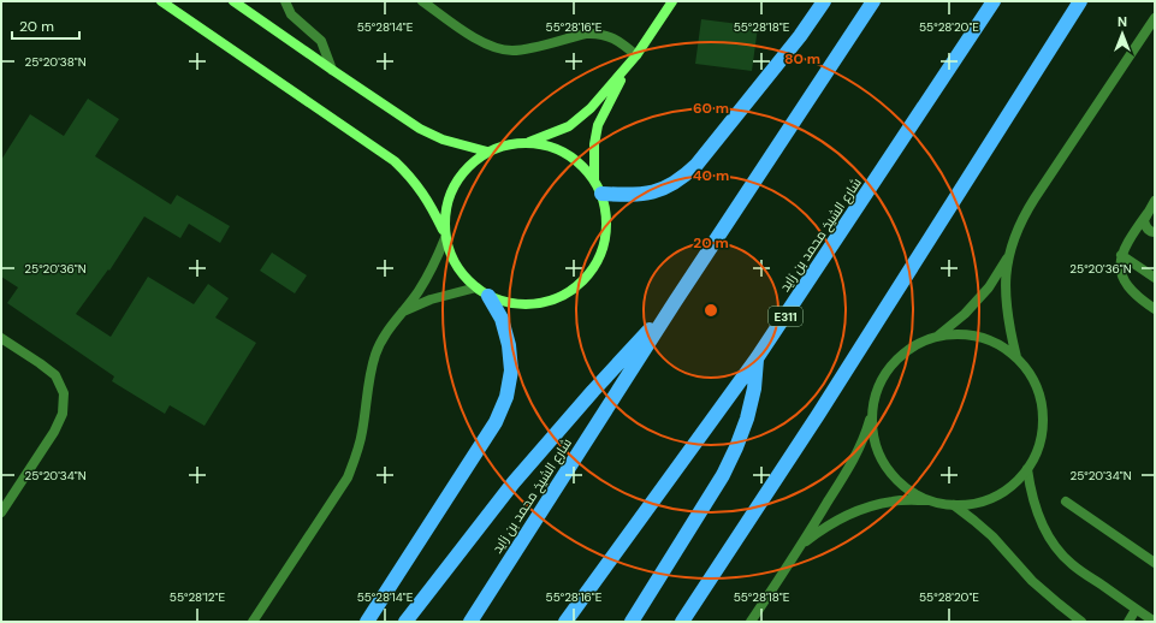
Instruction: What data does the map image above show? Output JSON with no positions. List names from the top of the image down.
{
  "streets": {
    "highway": ["شارع الشيخ محمد بن زايد", "E311"]
  },
  "scale_bar": "20 m",
  "north": "top",
  "coordinates": [
    "55°28'14\"E",
    "55°28'16\"E",
    "55°28'18\"E",
    "55°28'20\"E",
    "25°20'38\"N",
    "25°20'36\"N",
    "25°20'34\"N",
    "55°28'12\"E"
  ],
  "rings": [
    "80 m",
    "60 m",
    "40 m",
    "20 m"
  ]
}
